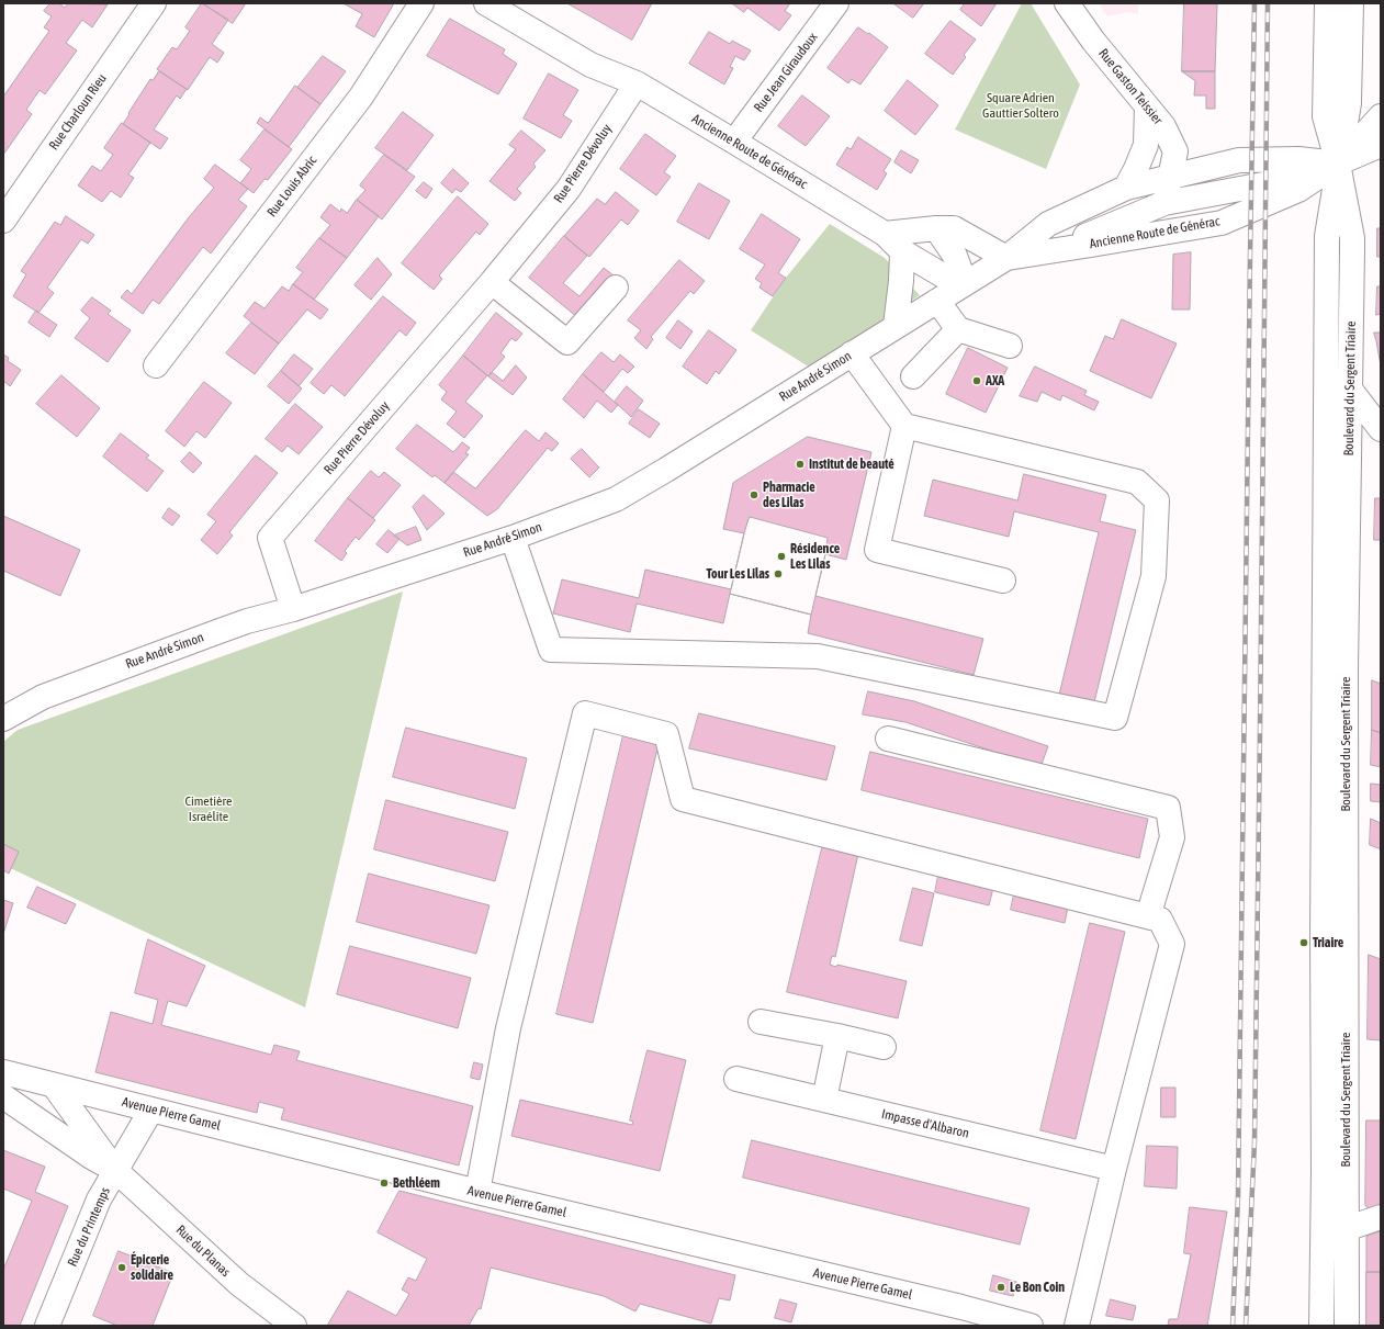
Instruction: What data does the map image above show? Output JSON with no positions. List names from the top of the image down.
{
  "streets": {
    "street": [
      "Rue Jean Giraudoux",
      "Rue Gaston Teissier",
      "Rue Charloun Rieu",
      "Ancienne Route de Générac",
      "Rue Pierre Dévoluy",
      "Rue Louis Abric",
      "Rue André Simon",
      "Boulevard du Sergent Triaire",
      "Avenue Pierre Gamel",
      "Impasse d'Albaron",
      "Rue du Printemps",
      "Rue du Planas"
    ]
  },
  "crossings": [
    ["Rue Jean Giraudoux", "Ancienne Route de Générac"],
    ["Rue Gaston Teissier", "Ancienne Route de Générac"],
    ["Ancienne Route de Générac", "Rue Pierre Dévoluy"],
    ["Ancienne Route de Générac", "Rue André Simon"],
    ["Ancienne Route de Générac", "Boulevard du Sergent Triaire"],
    ["Rue Pierre Dévoluy", "Rue André Simon"],
    ["Avenue Pierre Gamel", "Rue du Printemps"],
    ["Avenue Pierre Gamel", "Rue du Planas"],
    ["Rue du Printemps", "Rue du Planas"]
  ],
  "parks": ["Square Adrien Gauttier Soltero", "Cimetière Israélite"],
  "places": [
    "AXA",
    "Institut de beauté",
    "Pharmacie des Lilas",
    "Résidence Les Lilas",
    "Tour Les Lilas",
    "Triaire",
    "Bethléem",
    "Épicerie solidaire",
    "Le Bon Coin"
  ]
}
